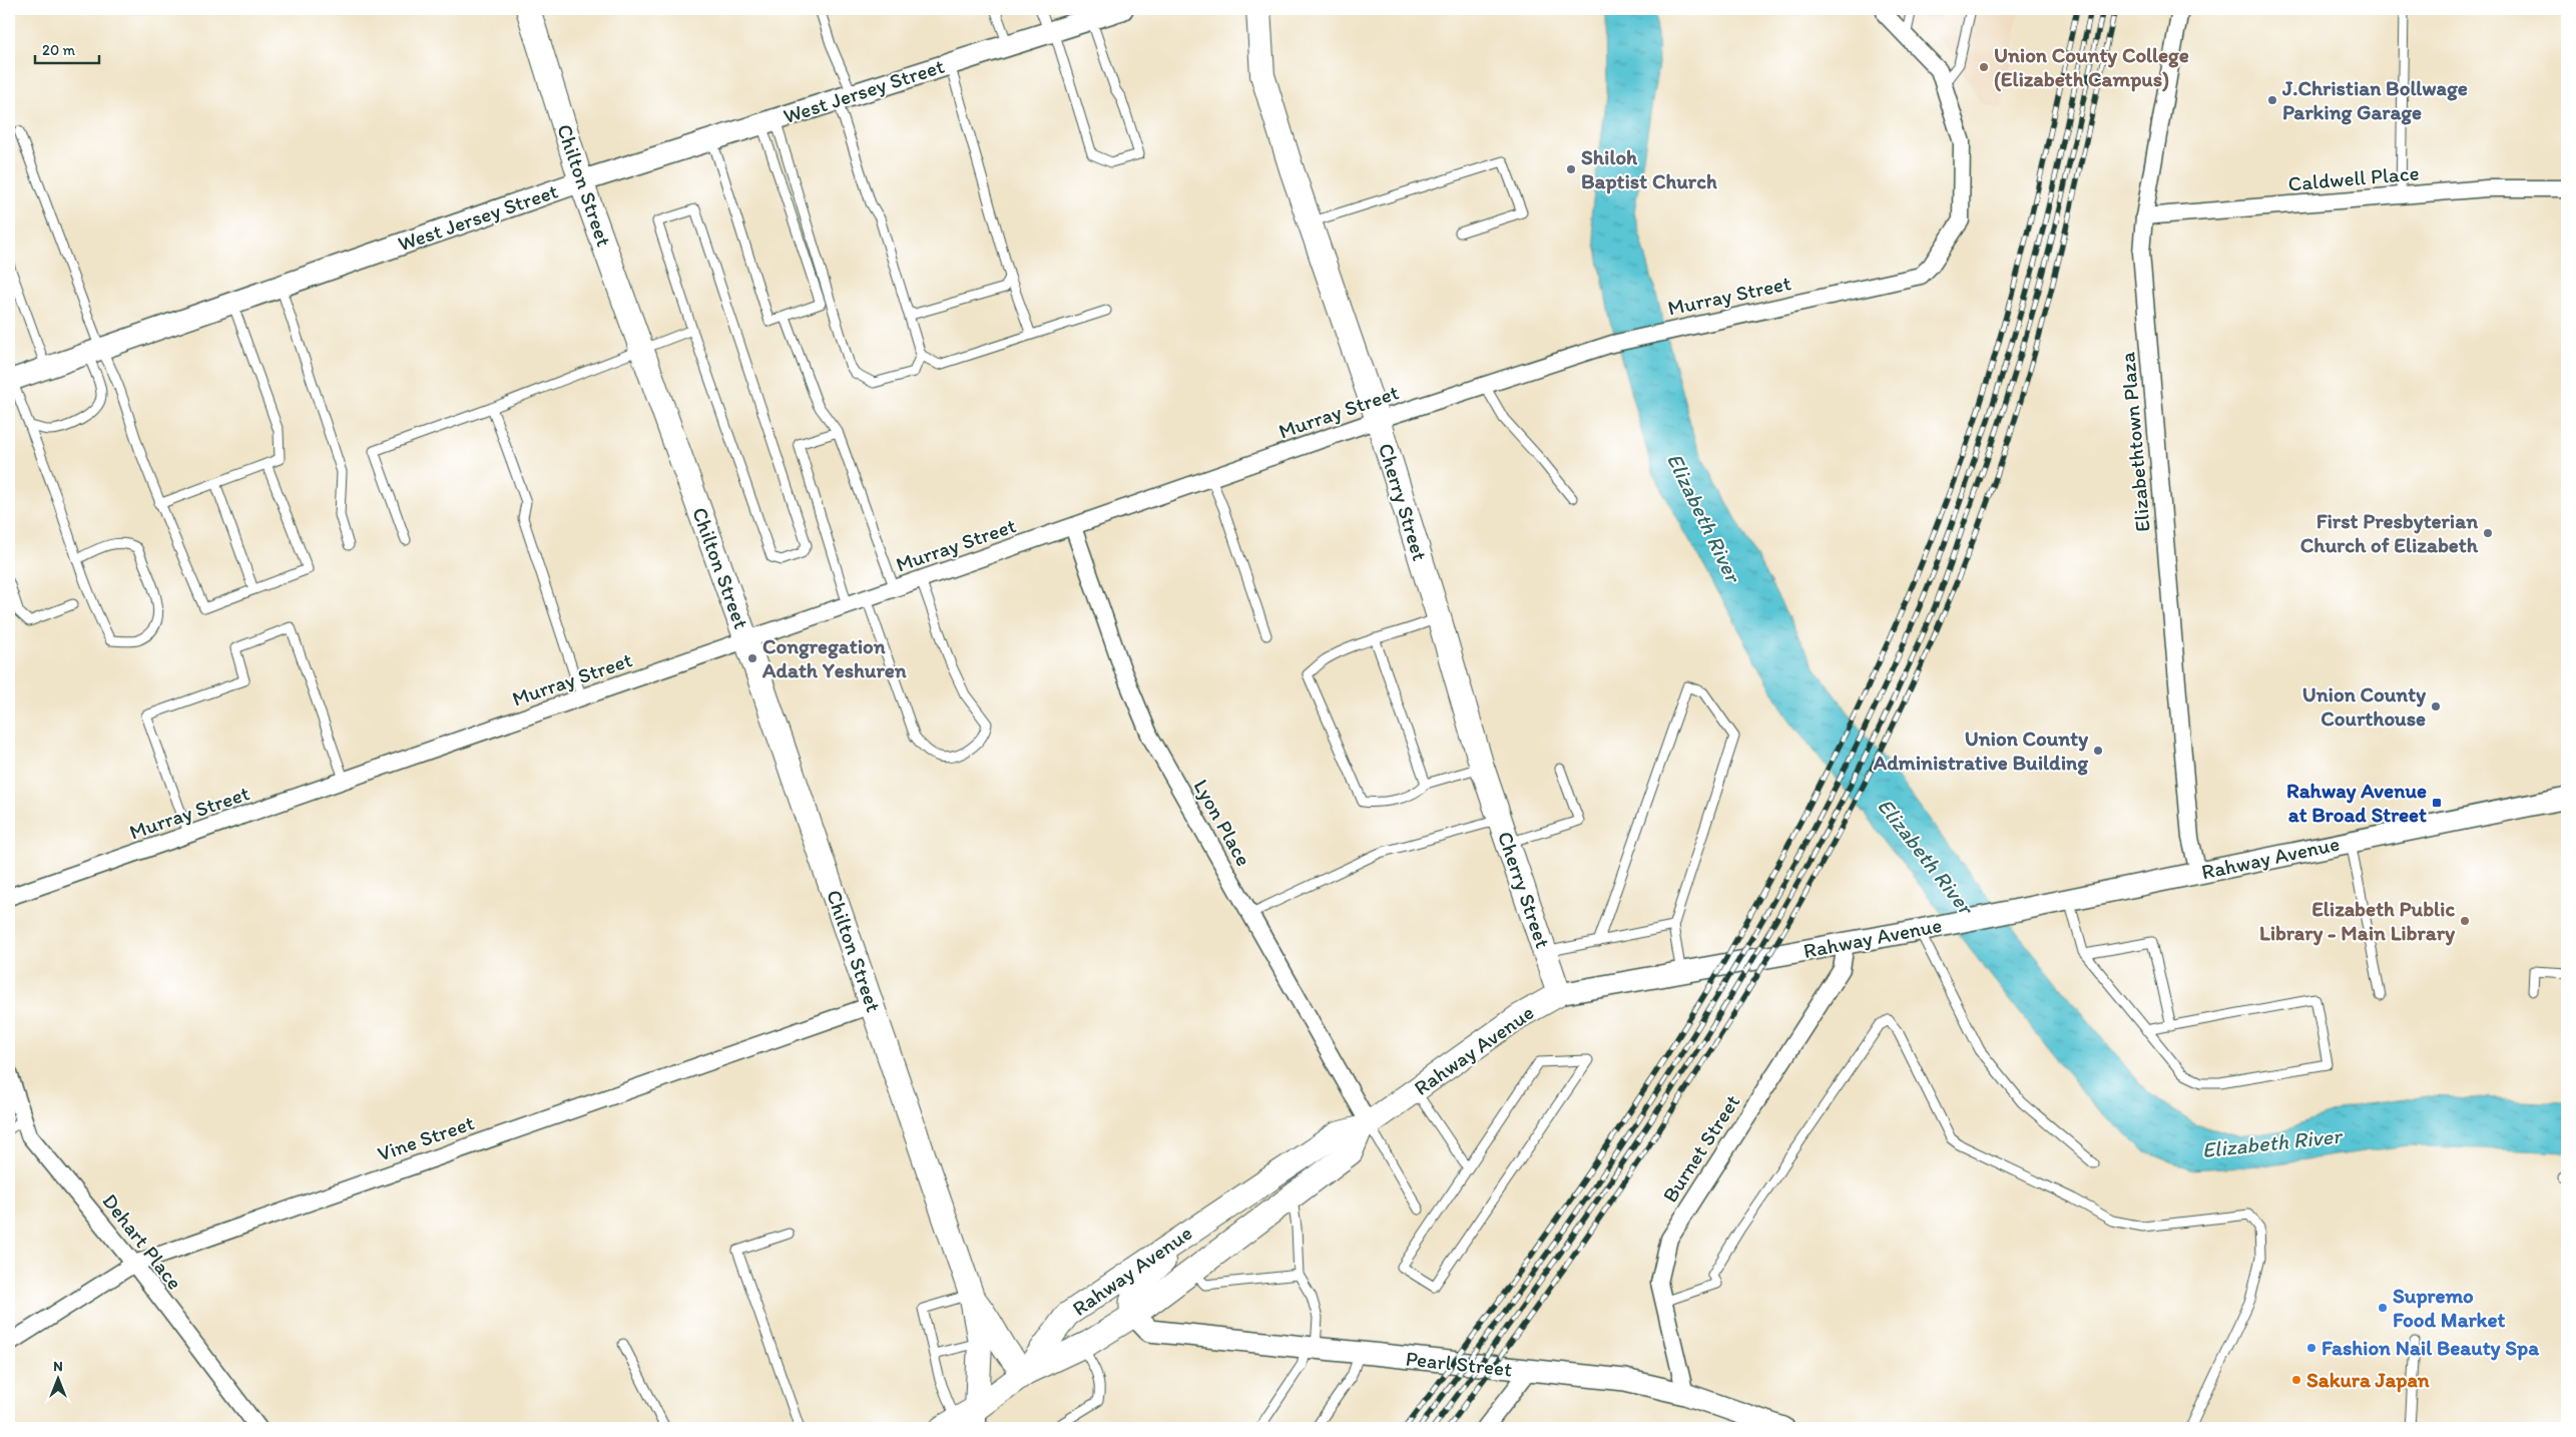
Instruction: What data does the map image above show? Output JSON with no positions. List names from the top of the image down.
{
  "streets": {
    "main road": ["Chilton Street", "Cherry Street", "Rahway Avenue"],
    "street": [
      "West Jersey Street",
      "Caldwell Place",
      "Murray Street",
      "Elizabethtown Plaza",
      "Lyon Place",
      "Vine Street",
      "Burnet Street",
      "Dehart Place",
      "Pearl Street"
    ]
  },
  "crossings": [
    ["West Jersey Street", "Chilton Street"],
    ["Caldwell Place", "Elizabethtown Plaza"],
    ["Chilton Street", "Murray Street"],
    ["Chilton Street", "Rahway Avenue"],
    ["Chilton Street", "Vine Street"],
    ["Murray Street", "Cherry Street"],
    ["Murray Street", "Lyon Place"],
    ["Elizabethtown Plaza", "Rahway Avenue"],
    ["Cherry Street", "Rahway Avenue"],
    ["Lyon Place", "Rahway Avenue"],
    ["Rahway Avenue", "Burnet Street"],
    ["Rahway Avenue", "Pearl Street"],
    ["Vine Street", "Dehart Place"],
    ["Burnet Street", "Pearl Street"]
  ],
  "water": ["Elizabeth River"],
  "places": {
    "other": [
      "Union County College (Elizabeth Campus)",
      "J.Christian Bollwage Parking Garage",
      "Shiloh Baptist Church",
      "First Presbyterian Church of Elizabeth",
      "Congregation Adath Yeshuren",
      "Union County Courthouse",
      "Union County Administrative Building",
      "Elizabeth Public Library - Main Library",
      "Supremo Food Market",
      "Fashion Nail Beauty Spa",
      "Sakura Japan"
    ],
    "transit": ["Rahway Avenue at Broad Street"]
  },
  "scale_bar": "20 m",
  "north": "top"
}
